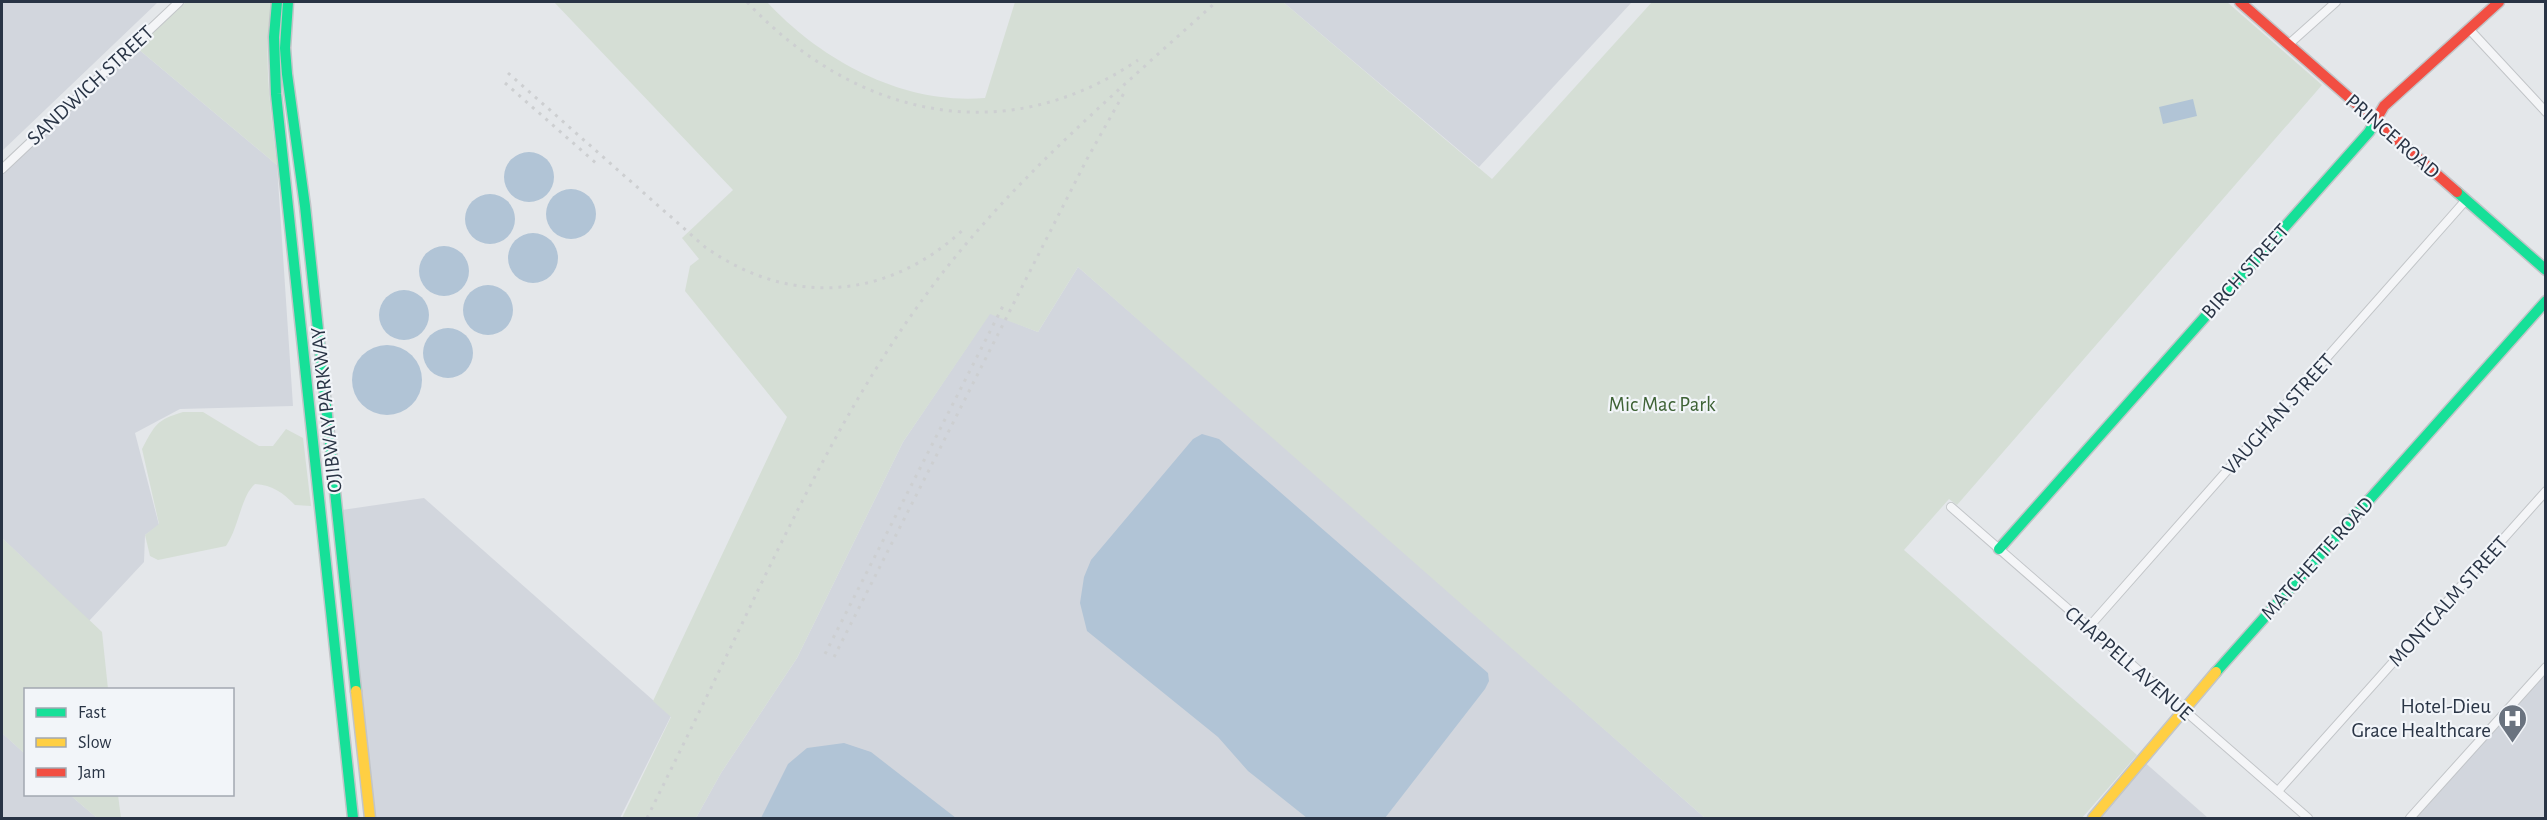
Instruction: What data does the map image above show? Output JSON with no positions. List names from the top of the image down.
{
  "streets": {
    "main road": [
      "PRINCE ROAD",
      "BIRCH STREET",
      "OJIBWAY PARKWAY",
      "MATCHETTE ROAD"
    ],
    "street": [
      "SANDWICH STREET",
      "VAUGHAN STREET",
      "MONTCALM STREET",
      "CHAPPELL AVENUE"
    ]
  },
  "crossings": [
    ["PRINCE ROAD", "BIRCH STREET"],
    ["PRINCE ROAD", "VAUGHAN STREET"],
    ["BIRCH STREET", "CHAPPELL AVENUE"],
    ["VAUGHAN STREET", "CHAPPELL AVENUE"],
    ["MATCHETTE ROAD", "CHAPPELL AVENUE"],
    ["MONTCALM STREET", "CHAPPELL AVENUE"]
  ],
  "parks": ["Mic Mac Park"],
  "places": {
    "hospital": ["Hotel-Dieu Grace Healthcare"]
  },
  "legend": ["Fast", "Slow", "Jam"]
}
